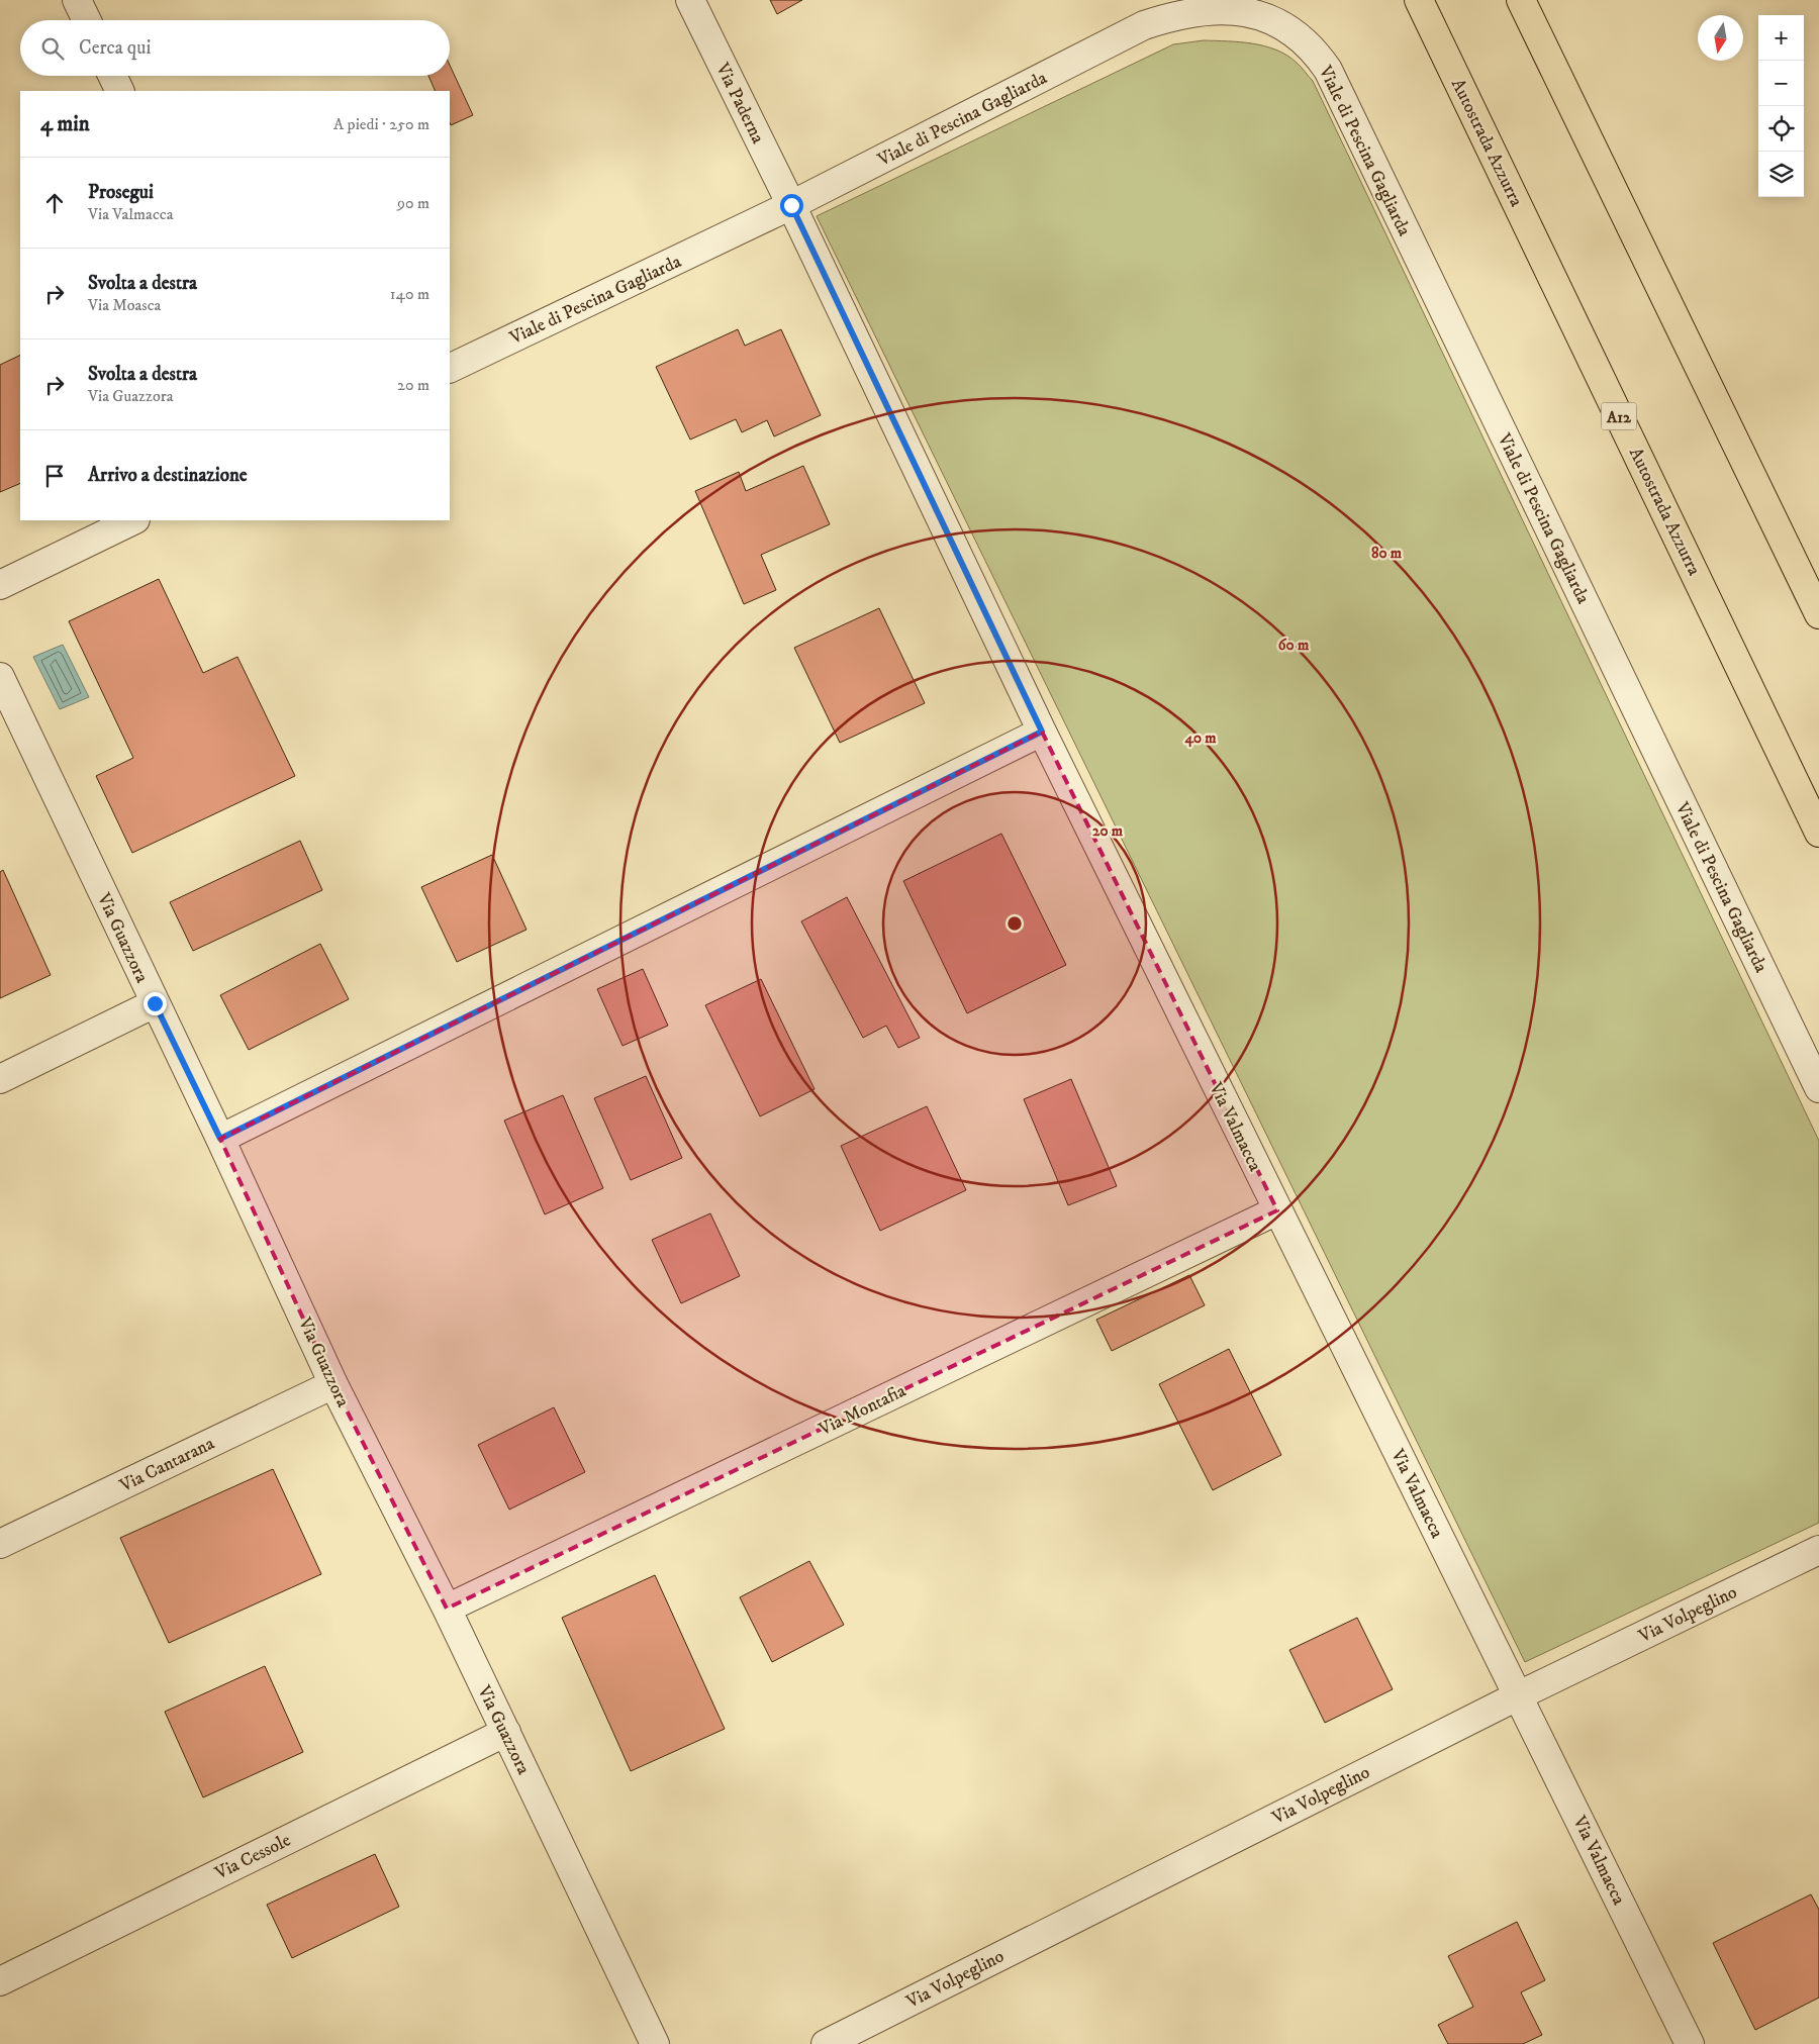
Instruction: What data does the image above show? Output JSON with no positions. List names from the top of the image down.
{
  "streets": {
    "highway": ["Autostrada Azzurra", "A12"],
    "street": [
      "Via Paderna",
      "Viale di Pescina Gagliarda",
      "Via Guazzora",
      "Via Valmacca",
      "Via Montafia",
      "Via Cantarana",
      "Via Volpeglino",
      "Via Cessole"
    ]
  },
  "crossings": [
    ["Via Paderna", "Viale di Pescina Gagliarda"],
    ["Via Paderna", "Via Valmacca"],
    ["Viale di Pescina Gagliarda", "Via Valmacca"],
    ["Via Guazzora", "Via Montafia"],
    ["Via Guazzora", "Via Cantarana"],
    ["Via Guazzora", "Via Cessole"],
    ["Via Valmacca", "Via Montafia"],
    ["Via Valmacca", "Via Volpeglino"]
  ],
  "north": "bottom",
  "page": {
    "map_buttons": ["+", "−"],
    "search": "Cerca qui",
    "heading": ["4 min", "A piedi · 250 m"],
    "list": [
      ["Prosegui", "Via Valmacca", "90 m"],
      ["Svolta a destra", "Via Moasca", "140 m"],
      ["Svolta a destra", "Via Guazzora", "20 m"],
      "Arrivo a destinazione"
    ]
  },
  "rings": [
    "80 m",
    "60 m",
    "40 m",
    "20 m"
  ]
}
